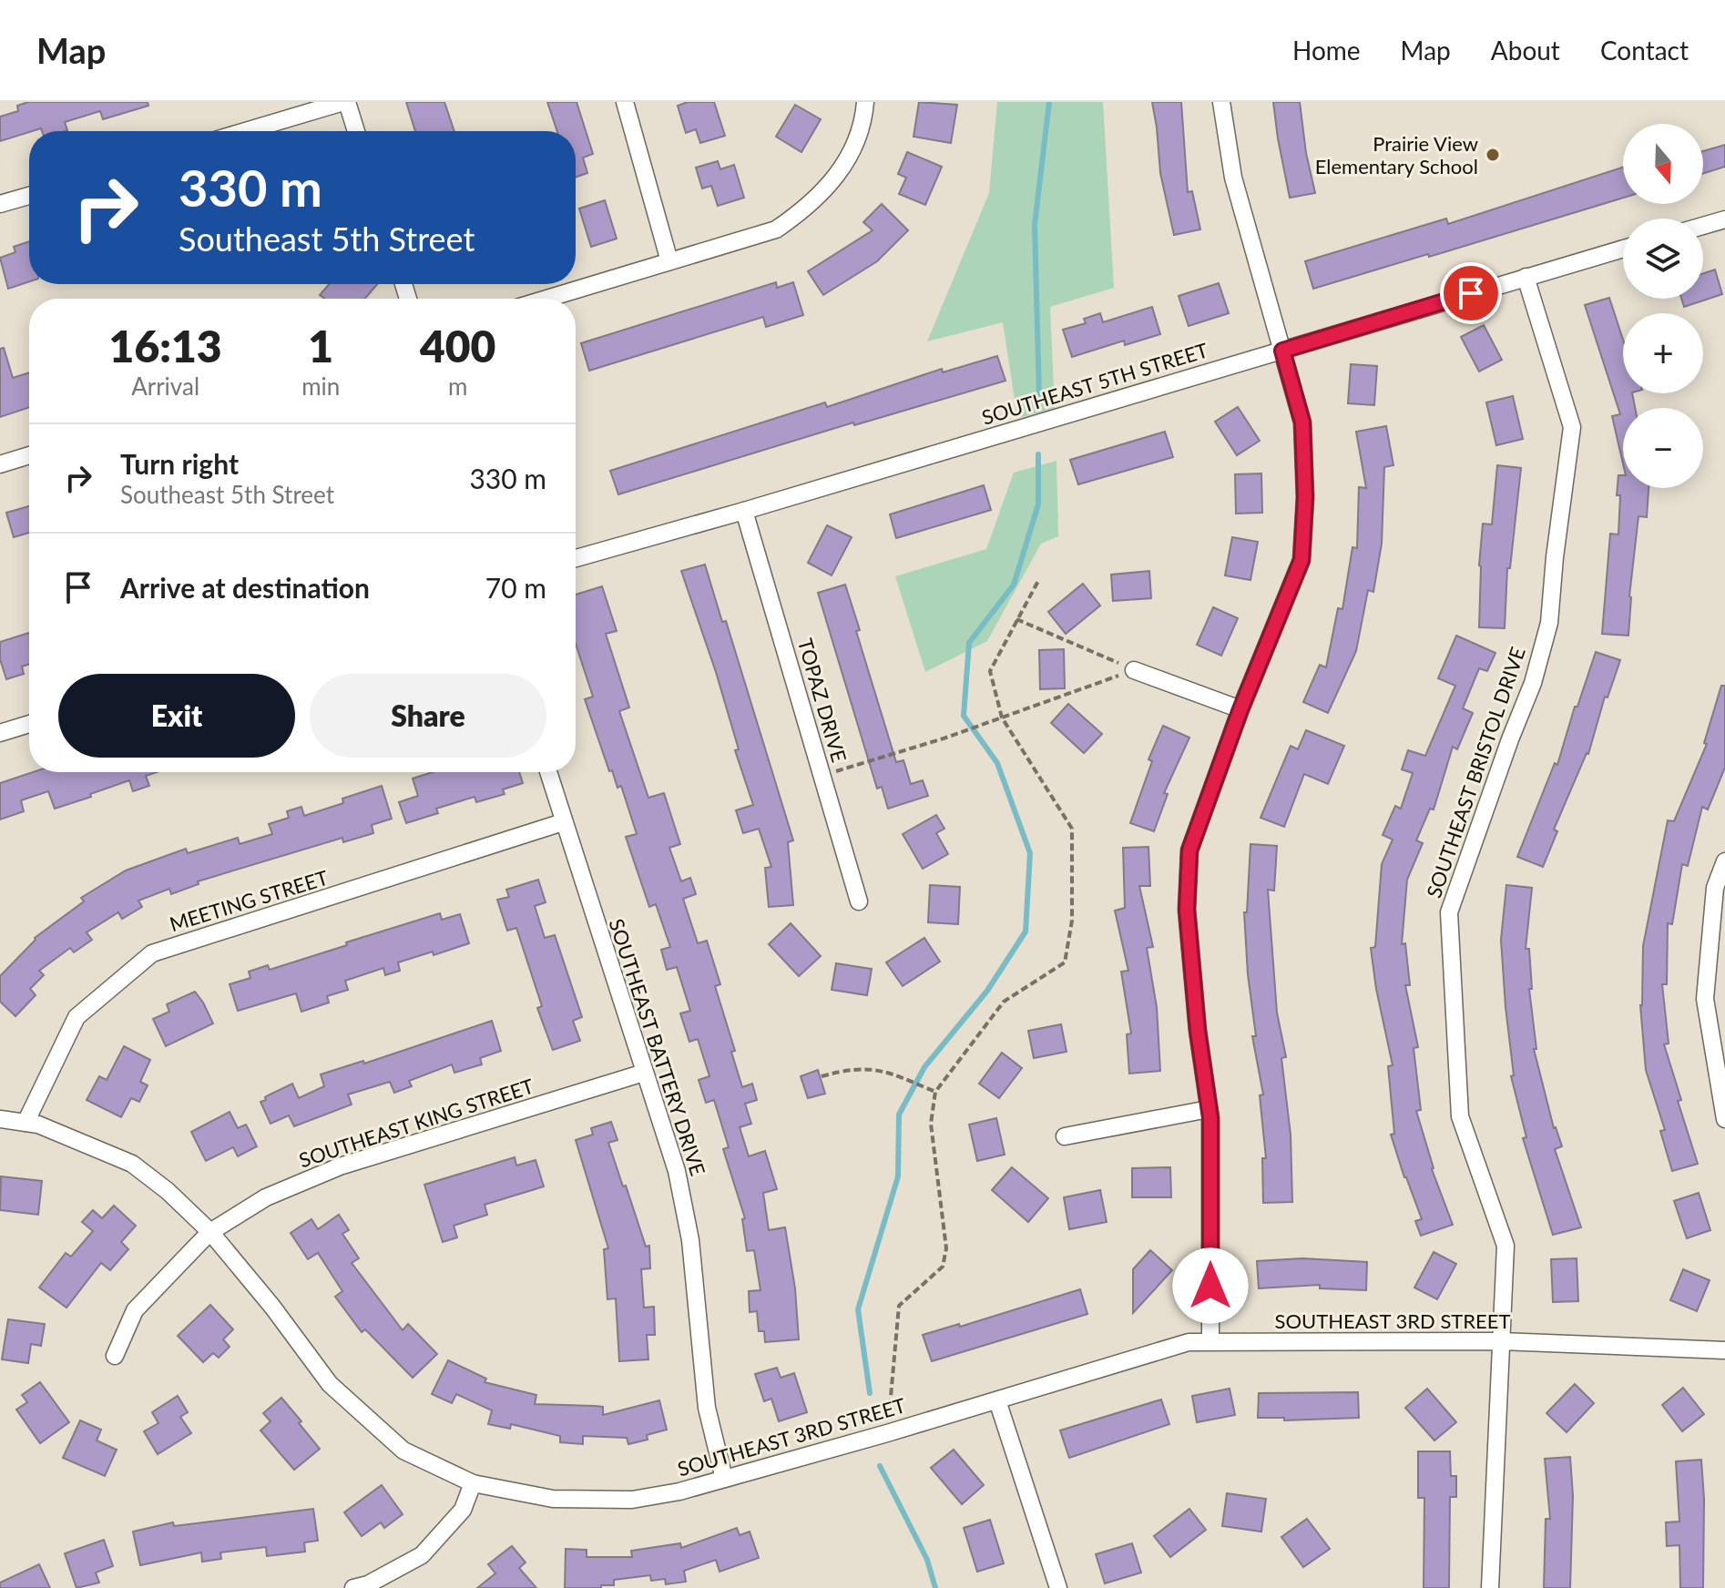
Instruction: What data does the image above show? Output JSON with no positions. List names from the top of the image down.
{
  "streets": {
    "street": [
      "SOUTHEAST 5TH STREET",
      "TOPAZ DRIVE",
      "SOUTHEAST BRISTOL DRIVE",
      "MEETING STREET",
      "SOUTHEAST BATTERY DRIVE",
      "SOUTHEAST KING STREET",
      "SOUTHEAST 3RD STREET"
    ]
  },
  "crossings": [
    ["SOUTHEAST 5TH STREET", "TOPAZ DRIVE"],
    ["SOUTHEAST 5TH STREET", "SOUTHEAST BRISTOL DRIVE"],
    ["SOUTHEAST BRISTOL DRIVE", "SOUTHEAST 3RD STREET"],
    ["MEETING STREET", "SOUTHEAST BATTERY DRIVE"],
    ["MEETING STREET", "SOUTHEAST 3RD STREET"],
    ["SOUTHEAST BATTERY DRIVE", "SOUTHEAST KING STREET"],
    ["SOUTHEAST BATTERY DRIVE", "SOUTHEAST 3RD STREET"],
    ["SOUTHEAST KING STREET", "SOUTHEAST 3RD STREET"]
  ],
  "places": ["Prairie View Elementary School"],
  "north": "bottom",
  "page": {
    "header": "Map",
    "nav": [
      "Home",
      "Map",
      "About",
      "Contact"
    ],
    "map_buttons": ["+", "−"],
    "turn": ["330 m", "Southeast 5th Street"],
    "eta": [
      "16:13",
      "Arrival",
      "1",
      "min",
      "400",
      "m"
    ],
    "list": [
      {
        "name": "Turn right",
        "note": "Southeast 5th Street",
        "value": "330 m"
      },
      {
        "name": "Arrive at destination",
        "value": "70 m"
      }
    ],
    "buttons": ["Exit", "Share"]
  }
}
